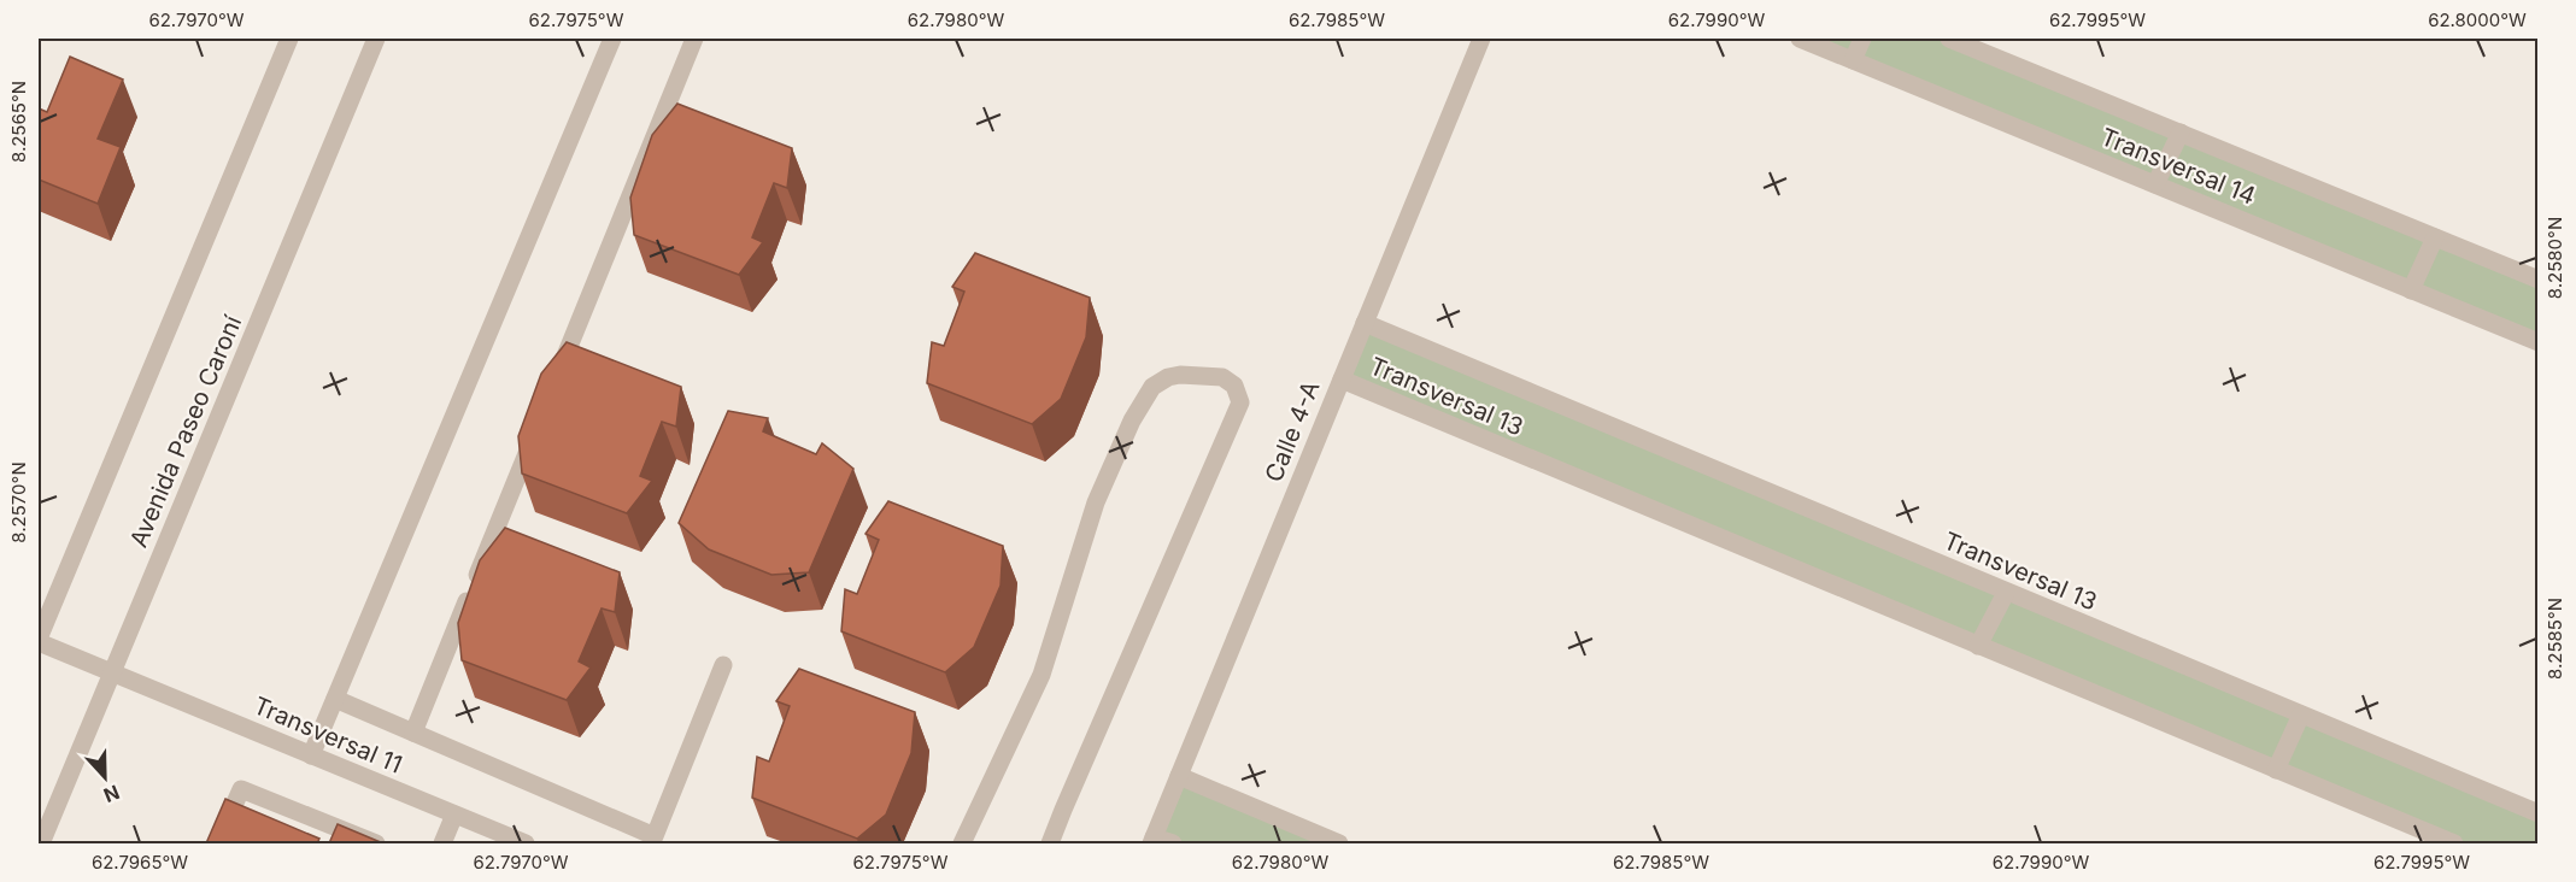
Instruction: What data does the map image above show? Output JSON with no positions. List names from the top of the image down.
{
  "streets": {
    "street": [
      "Transversal 14",
      "Transversal 13",
      "Avenida Paseo Caroní",
      "Calle 4-A",
      "Transversal 11"
    ]
  },
  "crossings": [
    ["Transversal 13", "Calle 4-A"],
    ["Avenida Paseo Caroní", "Transversal 11"]
  ],
  "north": "bottom",
  "coordinates": [
    "62.7970°W",
    "62.7975°W",
    "62.7980°W",
    "62.7985°W",
    "62.7990°W",
    "62.7995°W",
    "62.8000°W",
    "8.2565°N",
    "8.2580°N",
    "8.2570°N",
    "8.2585°N",
    "62.7965°W"
  ]
}
